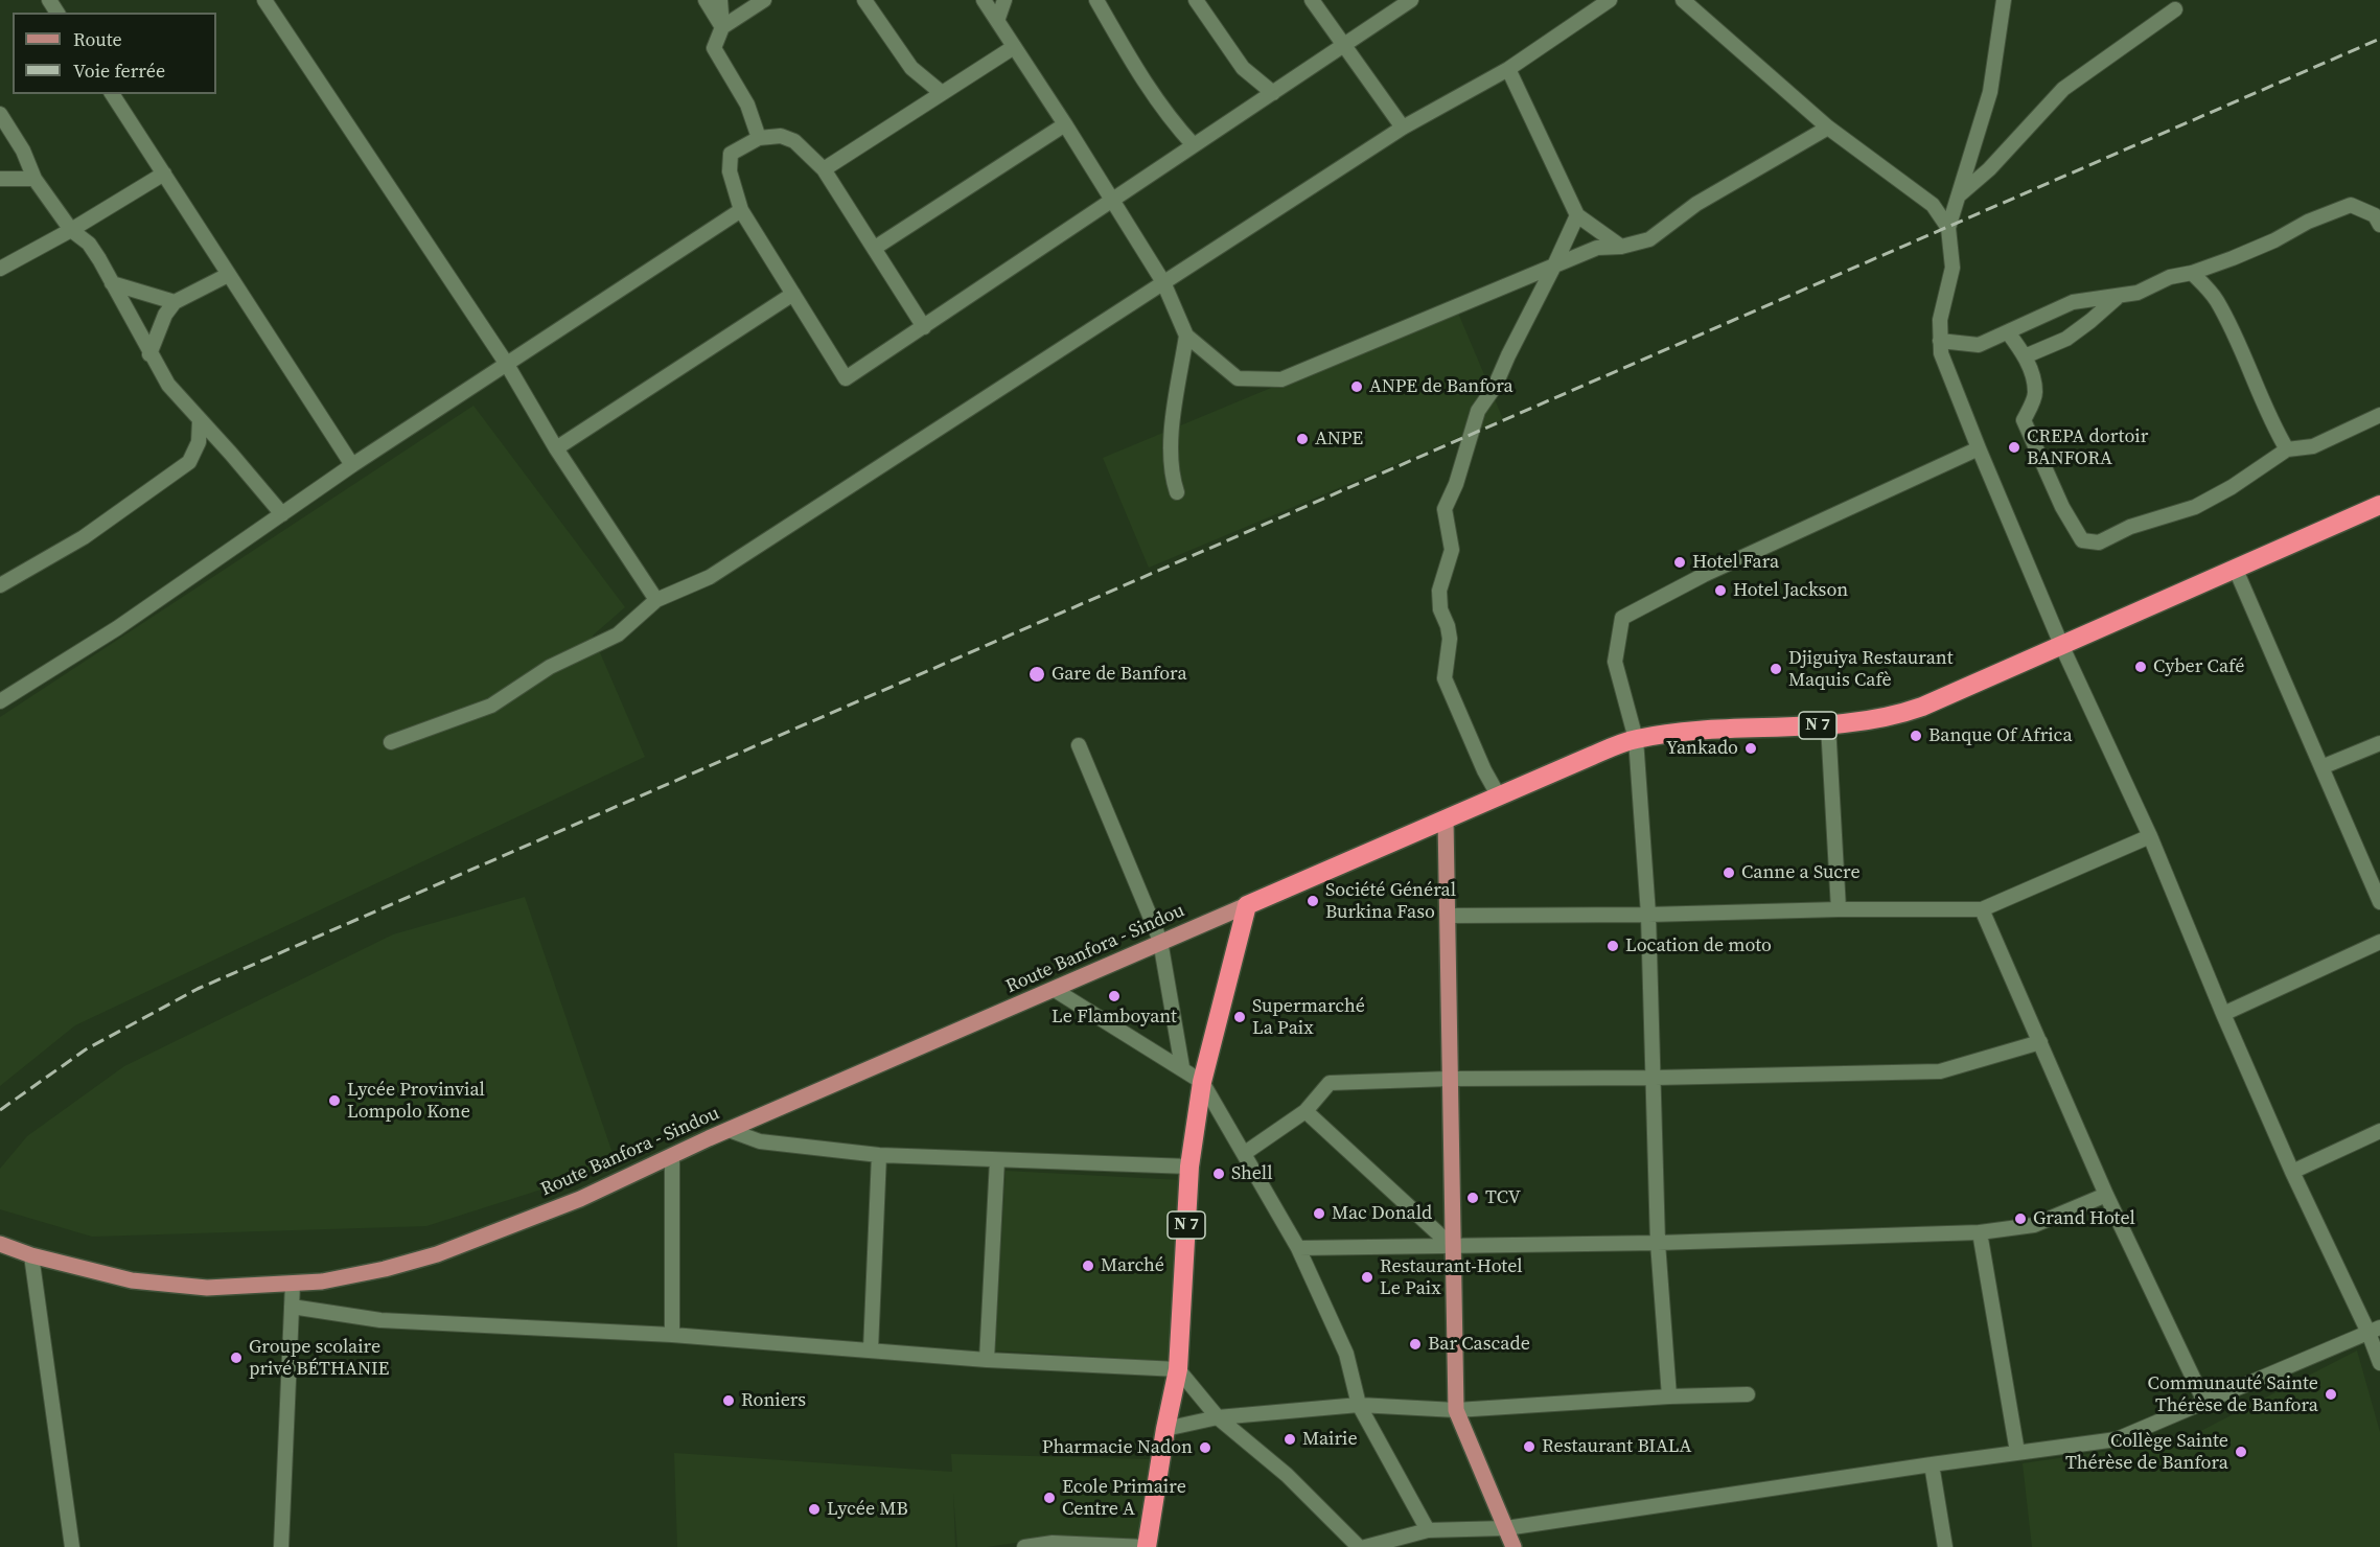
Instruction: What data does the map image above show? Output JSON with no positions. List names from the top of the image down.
{
  "streets": {
    "highway": ["N 7"],
    "main road": ["Route Banfora - Sindou"]
  },
  "crossings": [
    ["N 7", "Route Banfora - Sindou"]
  ],
  "places": [
    "ANPE de Banfora",
    "ANPE",
    "CREPA dortoir BANFORA",
    "Hotel Fara",
    "Hotel Jackson",
    "Cyber Café",
    "Djiguiya Restaurant Maquis Cafè",
    "Gare de Banfora",
    "Banque Of Africa",
    "Yankado",
    "Canne a Sucre",
    "Société Général Burkina Faso",
    "Location de moto",
    "Le Flamboyant",
    "Supermarché La Paix",
    "Lycée Provinvial Lompolo Kone",
    "Shell",
    "TCV",
    "Mac Donald",
    "Grand Hotel",
    "Marché",
    "Restaurant-Hotel Le Paix",
    "Bar Cascade",
    "Groupe scolaire privé BÉTHANIE",
    "Communauté Sainte Thérèse de Banfora",
    "Roniers",
    "Mairie",
    "Restaurant BIALA",
    "Pharmacie Nadon",
    "Collège Sainte Thérèse de Banfora",
    "Ecole Primaire Centre A",
    "Lycée MB"
  ],
  "legend": ["Route", "Voie ferrée"]
}
